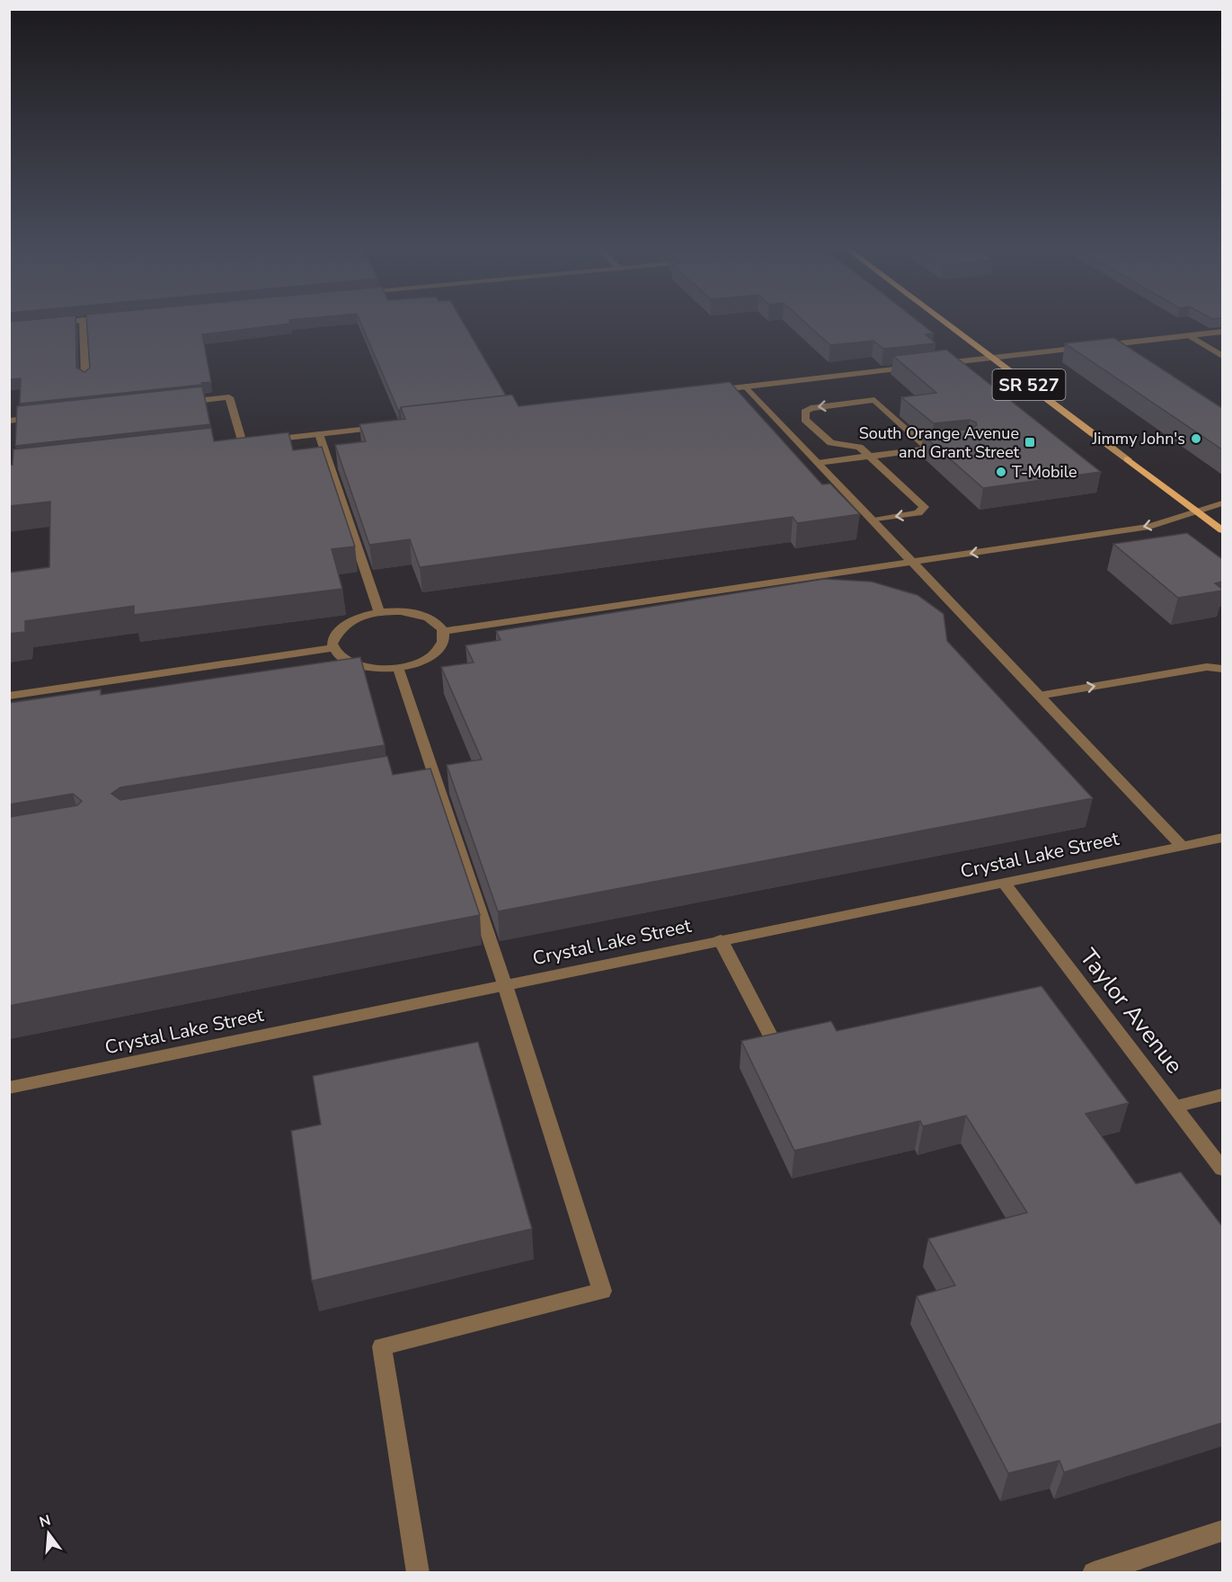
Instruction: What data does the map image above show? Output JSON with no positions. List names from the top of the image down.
{
  "streets": {
    "main road": ["SR 527"],
    "street": ["Crystal Lake Street", "Taylor Avenue"]
  },
  "crossings": [
    ["Crystal Lake Street", "Taylor Avenue"]
  ],
  "places": {
    "other": ["Jimmy John's", "T-Mobile"],
    "transit": ["South Orange Avenue and Grant Street"]
  },
  "north": "top"
}
